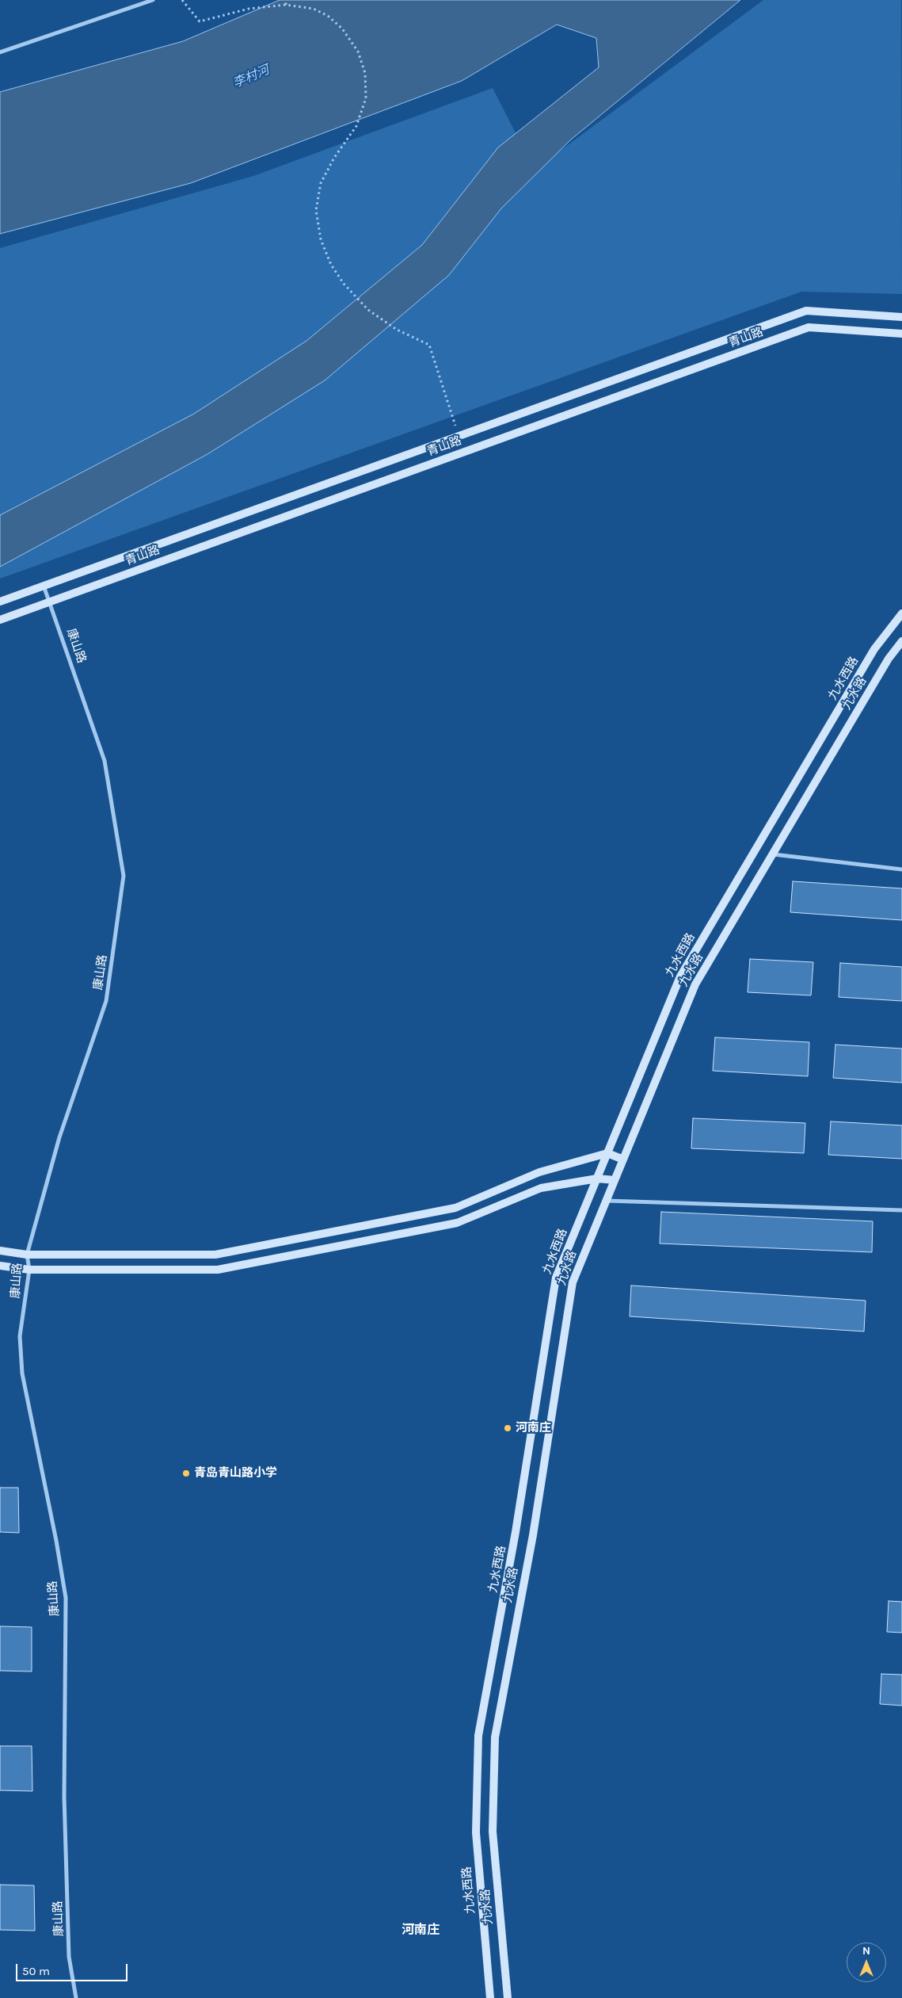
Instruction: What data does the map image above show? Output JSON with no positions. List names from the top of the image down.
{
  "streets": {
    "main road": ["青山路", "九水西路", "九水路"],
    "street": ["康山路"]
  },
  "crossings": [
    ["青山路", "康山路"]
  ],
  "districts": ["河南庄"],
  "water": ["李村河"],
  "places": ["河南庄", "青岛青山路小学"],
  "scale_bar": "50 m",
  "north": "top"
}
